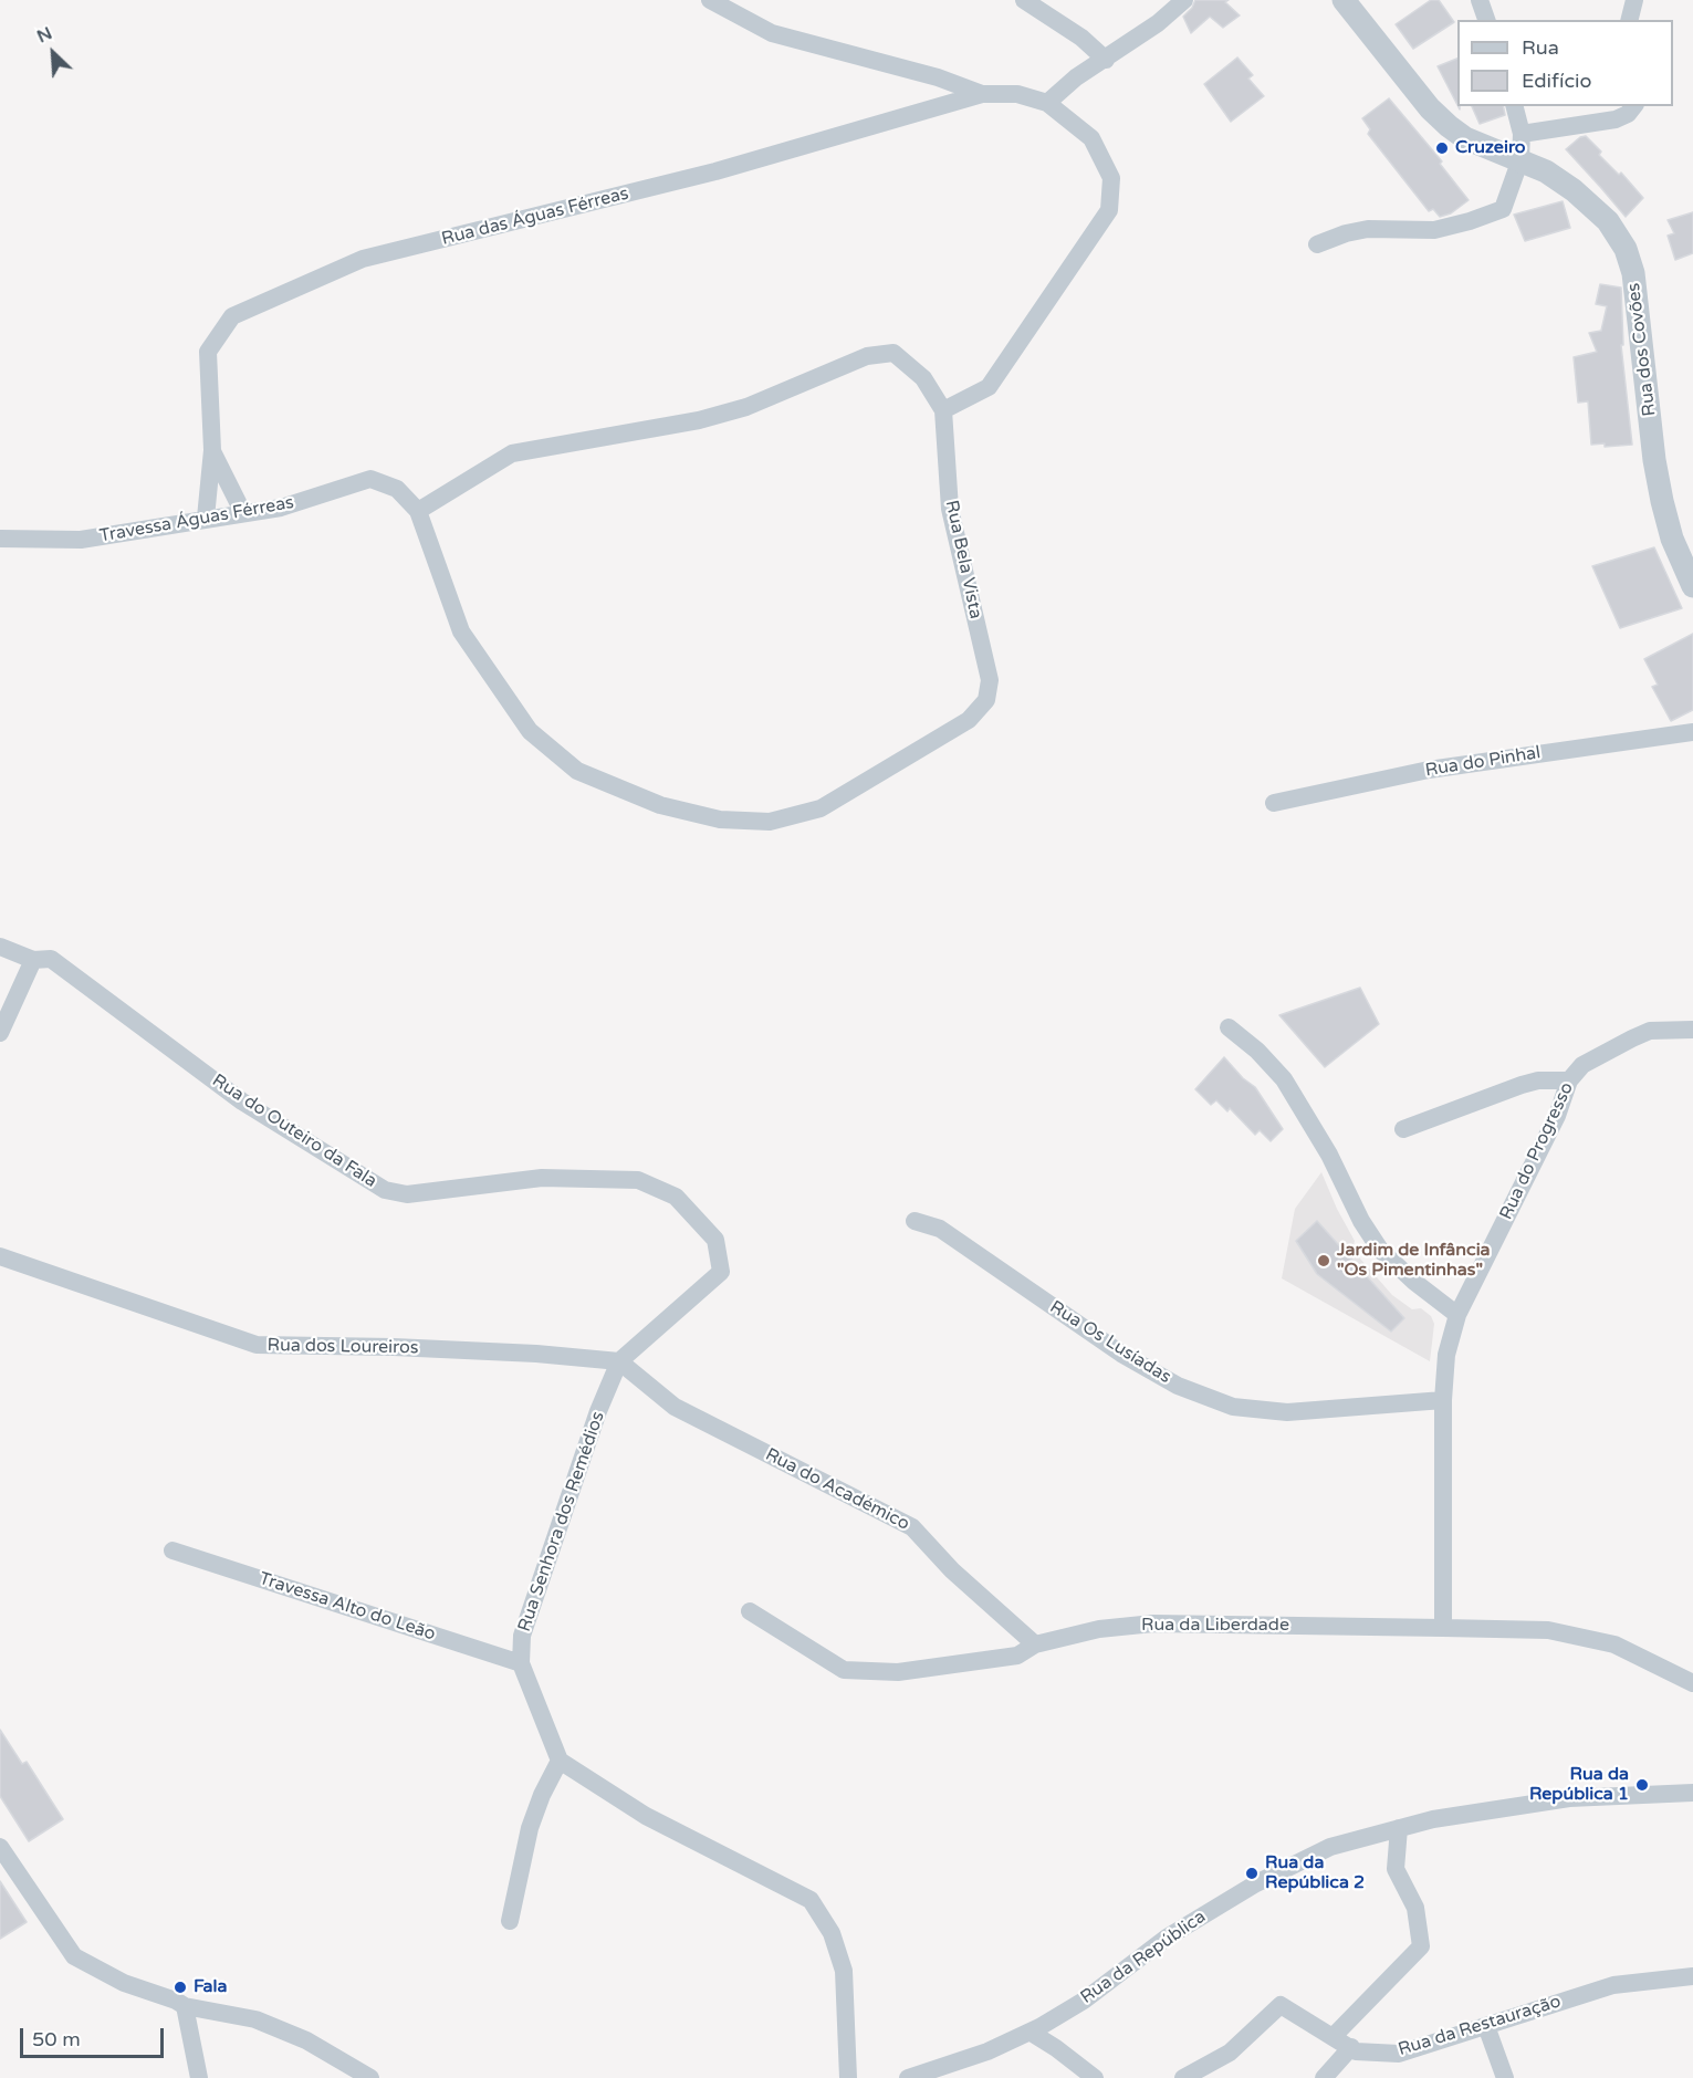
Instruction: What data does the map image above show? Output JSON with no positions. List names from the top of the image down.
{
  "streets": {
    "street": [
      "Rua das Águas Férreas",
      "Rua dos Covões",
      "Travessa Águas Férreas",
      "Rua Bela Vista",
      "Rua do Pinhal",
      "Rua do Outeiro da Fala",
      "Rua do Progresso",
      "Rua Os Lusíadas",
      "Rua dos Loureiros",
      "Rua do Académico",
      "Rua Senhora dos Remédios",
      "Travessa Alto do Leão",
      "Rua da Liberdade",
      "Rua da República",
      "Rua da Restauração"
    ]
  },
  "crossings": [
    ["Rua das Águas Férreas", "Travessa Águas Férreas"],
    ["Travessa Águas Férreas", "Rua Bela Vista"],
    ["Rua do Outeiro da Fala", "Rua dos Loureiros"],
    ["Rua do Outeiro da Fala", "Rua do Académico"],
    ["Rua do Outeiro da Fala", "Rua Senhora dos Remédios"],
    ["Rua do Progresso", "Rua Os Lusíadas"],
    ["Rua do Progresso", "Rua da Liberdade"],
    ["Rua dos Loureiros", "Rua do Académico"],
    ["Rua dos Loureiros", "Rua Senhora dos Remédios"],
    ["Rua do Académico", "Rua Senhora dos Remédios"],
    ["Rua do Académico", "Rua da Liberdade"],
    ["Rua Senhora dos Remédios", "Travessa Alto do Leão"]
  ],
  "places": [
    "Cruzeiro",
    "Jardim de Infância \"Os Pimentinhas\"",
    "Rua da República 1",
    "Rua da República 2",
    "Fala"
  ],
  "legend": ["Rua", "Edifício"],
  "scale_bar": "50 m",
  "north": "top left"
}
